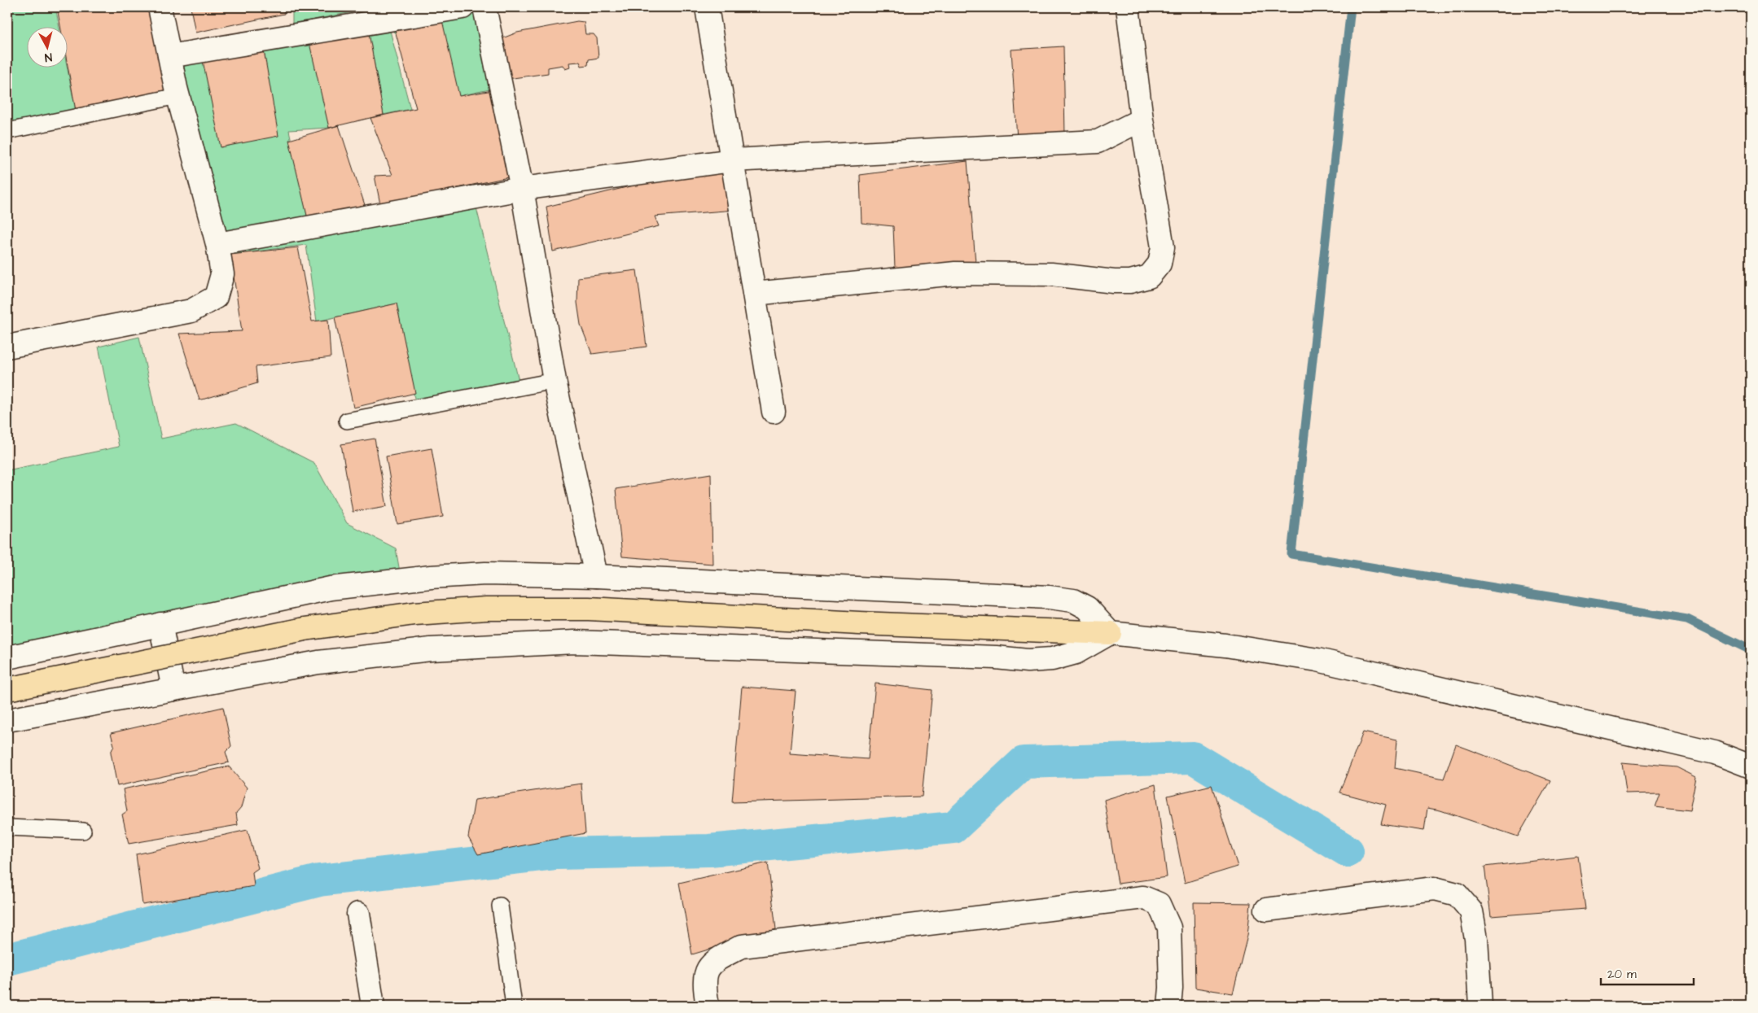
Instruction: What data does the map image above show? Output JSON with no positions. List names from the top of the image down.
{
  "scale_bar": "20 m",
  "north": "bottom"
}
